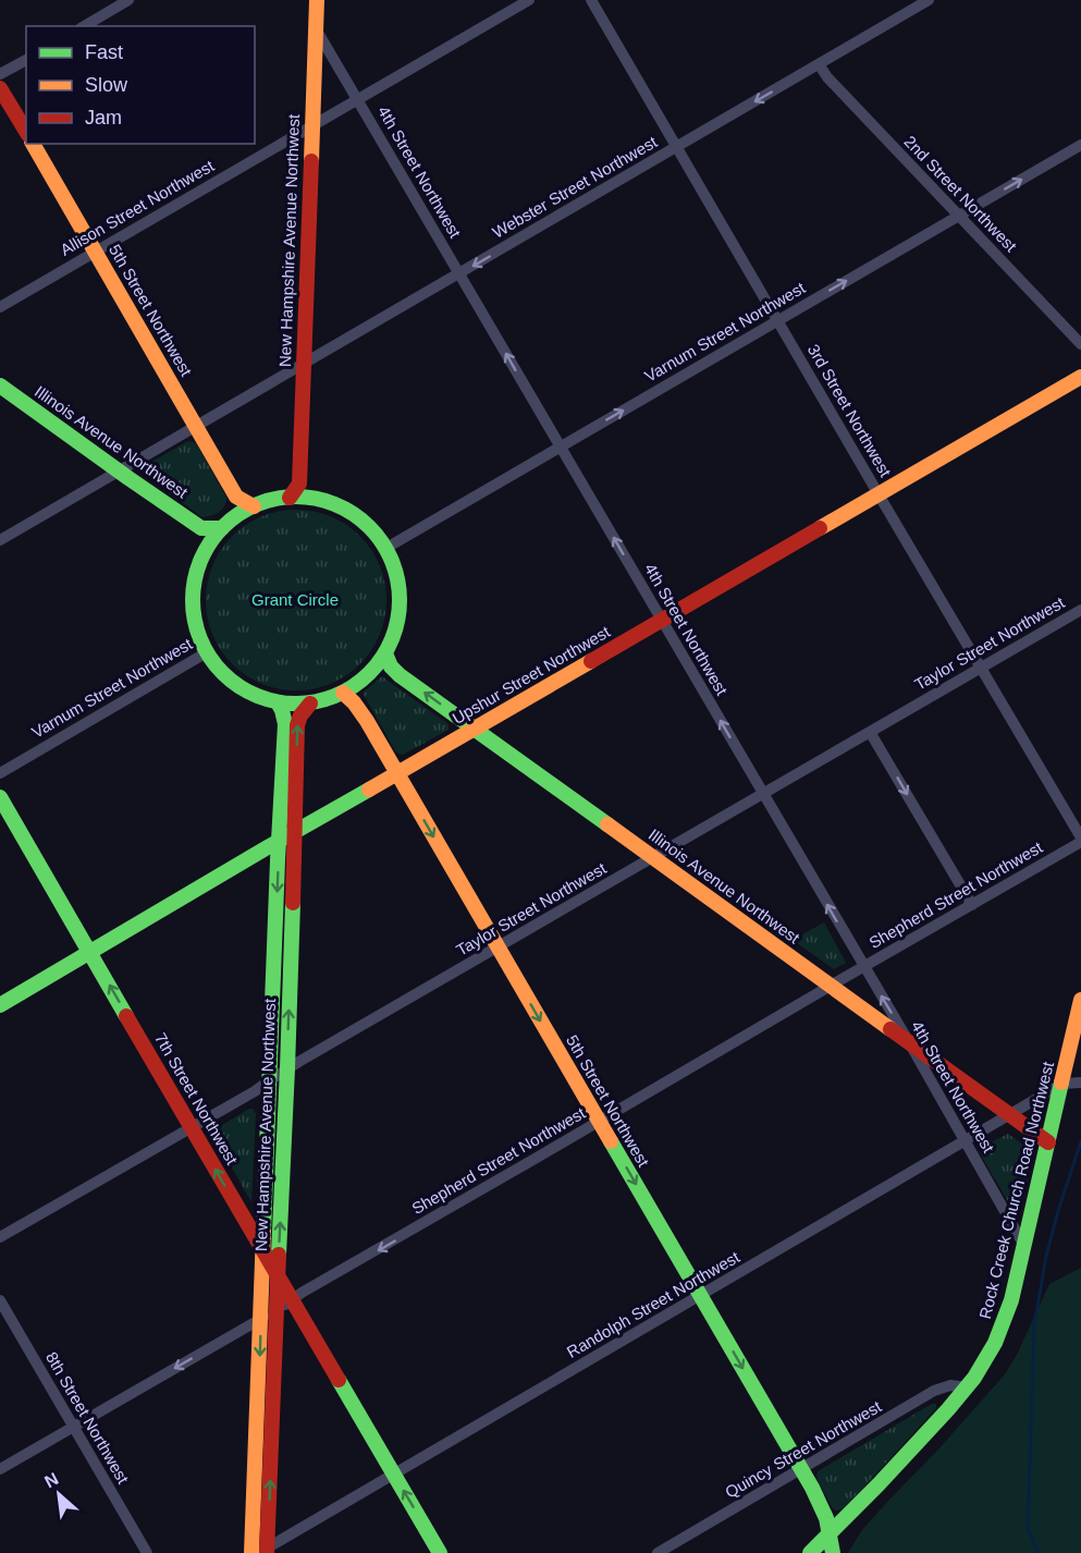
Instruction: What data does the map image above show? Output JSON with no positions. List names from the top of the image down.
{
  "streets": {
    "street": [
      "4th Street Northwest",
      "Webster Street Northwest",
      "2nd Street Northwest",
      "Allison Street Northwest",
      "New Hampshire Avenue Northwest",
      "5th Street Northwest",
      "Varnum Street Northwest",
      "3rd Street Northwest",
      "Illinois Avenue Northwest",
      "Taylor Street Northwest",
      "Upshur Street Northwest",
      "Shepherd Street Northwest",
      "7th Street Northwest",
      "Rock Creek Church Road Northwest",
      "Randolph Street Northwest",
      "8th Street Northwest",
      "Quincy Street Northwest"
    ]
  },
  "crossings": [
    ["4th Street Northwest", "Webster Street Northwest"],
    ["4th Street Northwest", "Allison Street Northwest"],
    ["4th Street Northwest", "New Hampshire Avenue Northwest"],
    ["4th Street Northwest", "Varnum Street Northwest"],
    ["4th Street Northwest", "Illinois Avenue Northwest"],
    ["4th Street Northwest", "Taylor Street Northwest"],
    ["4th Street Northwest", "Upshur Street Northwest"],
    ["4th Street Northwest", "Shepherd Street Northwest"],
    ["4th Street Northwest", "Rock Creek Church Road Northwest"],
    ["4th Street Northwest", "Randolph Street Northwest"],
    ["Webster Street Northwest", "2nd Street Northwest"],
    ["Webster Street Northwest", "New Hampshire Avenue Northwest"],
    ["Webster Street Northwest", "5th Street Northwest"],
    ["Webster Street Northwest", "3rd Street Northwest"],
    ["Webster Street Northwest", "Illinois Avenue Northwest"],
    ["2nd Street Northwest", "Varnum Street Northwest"],
    ["Allison Street Northwest", "New Hampshire Avenue Northwest"],
    ["Allison Street Northwest", "5th Street Northwest"],
    ["New Hampshire Avenue Northwest", "5th Street Northwest"],
    ["New Hampshire Avenue Northwest", "Varnum Street Northwest"],
    ["New Hampshire Avenue Northwest", "Illinois Avenue Northwest"],
    ["New Hampshire Avenue Northwest", "Taylor Street Northwest"],
    ["New Hampshire Avenue Northwest", "Upshur Street Northwest"],
    ["New Hampshire Avenue Northwest", "Shepherd Street Northwest"],
    ["New Hampshire Avenue Northwest", "7th Street Northwest"],
    ["New Hampshire Avenue Northwest", "Randolph Street Northwest"],
    ["5th Street Northwest", "Varnum Street Northwest"],
    ["5th Street Northwest", "Illinois Avenue Northwest"],
    ["5th Street Northwest", "Taylor Street Northwest"],
    ["5th Street Northwest", "Upshur Street Northwest"],
    ["5th Street Northwest", "Shepherd Street Northwest"],
    ["5th Street Northwest", "Rock Creek Church Road Northwest"],
    ["5th Street Northwest", "Randolph Street Northwest"],
    ["5th Street Northwest", "Quincy Street Northwest"],
    ["Varnum Street Northwest", "3rd Street Northwest"],
    ["Varnum Street Northwest", "Illinois Avenue Northwest"],
    ["3rd Street Northwest", "Taylor Street Northwest"],
    ["3rd Street Northwest", "Upshur Street Northwest"],
    ["3rd Street Northwest", "Shepherd Street Northwest"],
    ["Illinois Avenue Northwest", "Taylor Street Northwest"],
    ["Illinois Avenue Northwest", "Upshur Street Northwest"],
    ["Illinois Avenue Northwest", "Shepherd Street Northwest"],
    ["Illinois Avenue Northwest", "Rock Creek Church Road Northwest"],
    ["Illinois Avenue Northwest", "Randolph Street Northwest"],
    ["Taylor Street Northwest", "7th Street Northwest"],
    ["Upshur Street Northwest", "7th Street Northwest"],
    ["Shepherd Street Northwest", "7th Street Northwest"],
    ["Shepherd Street Northwest", "8th Street Northwest"],
    ["7th Street Northwest", "Randolph Street Northwest"],
    ["Rock Creek Church Road Northwest", "Randolph Street Northwest"],
    ["Rock Creek Church Road Northwest", "Quincy Street Northwest"]
  ],
  "one_way": [
    "4th Street Northwest",
    "Webster Street Northwest",
    "5th Street Northwest",
    "Varnum Street Northwest",
    "Shepherd Street Northwest",
    "7th Street Northwest"
  ],
  "parks": ["Grant Circle"],
  "legend": ["Fast", "Slow", "Jam"],
  "north": "top left"
}
